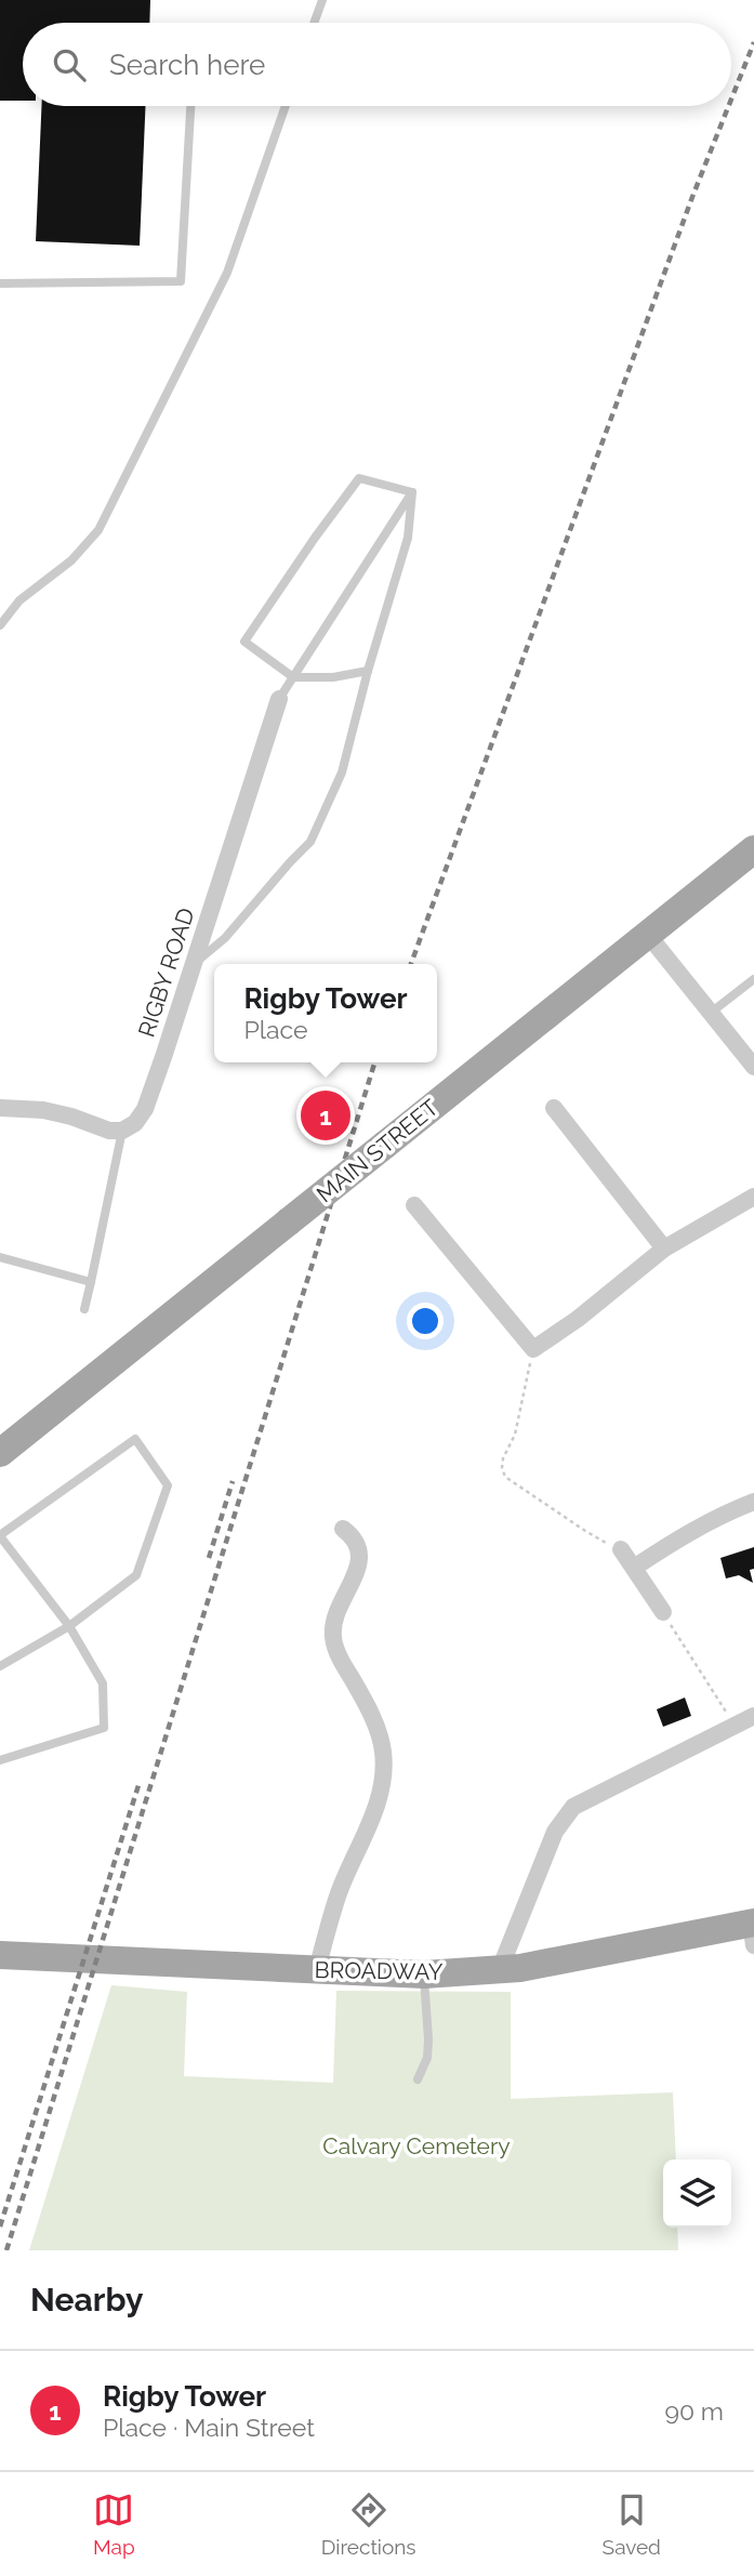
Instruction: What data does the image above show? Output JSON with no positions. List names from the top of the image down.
{
  "streets": {
    "main road": ["MAIN STREET", "BROADWAY"],
    "street": ["RIGBY ROAD"]
  },
  "parks": ["Calvary Cemetery"],
  "page": {
    "search": "Search here",
    "popup": ["Rigby Tower", "Place"],
    "pins": "1",
    "heading": "Nearby",
    "list": [
      {
        "mark": "1",
        "name": "Rigby Tower",
        "note": "Place · Main Street",
        "value": "90 m"
      }
    ],
    "nav": ["Map", "Directions", "Saved"]
  }
}
